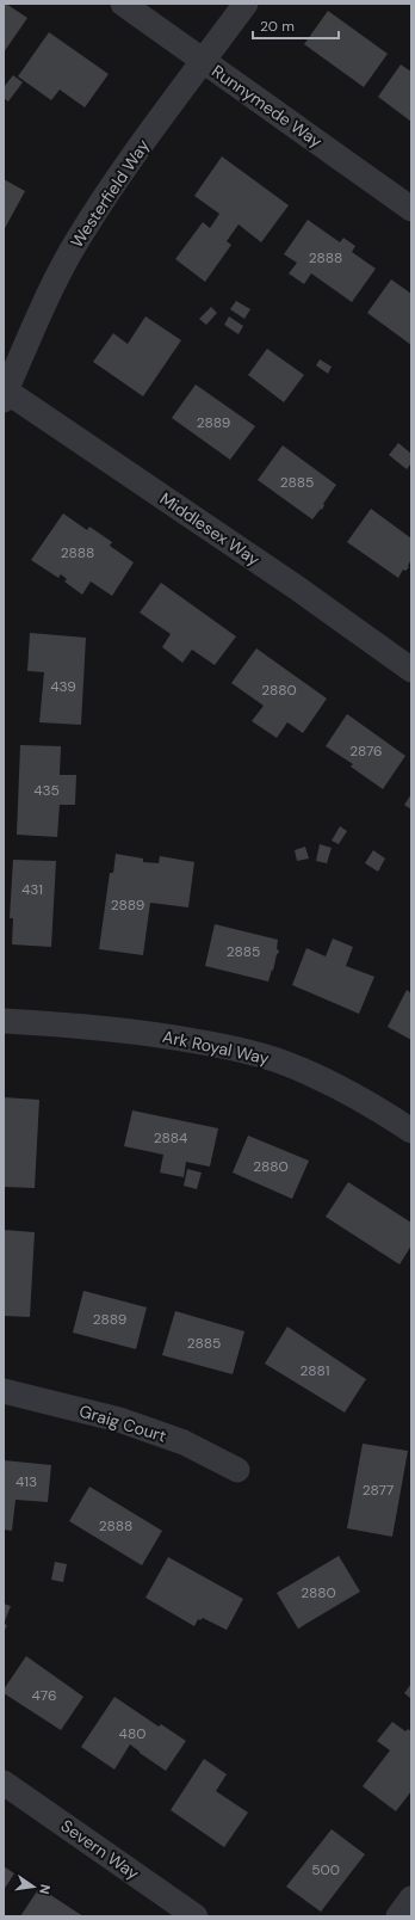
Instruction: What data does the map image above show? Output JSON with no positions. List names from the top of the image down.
{
  "streets": {
    "street": [
      "Runnymede Way",
      "Westerfield Way",
      "Middlesex Way",
      "Ark Royal Way",
      "Graig Court",
      "Severn Way"
    ]
  },
  "crossings": [
    ["Runnymede Way", "Westerfield Way"],
    ["Westerfield Way", "Middlesex Way"]
  ],
  "house_numbers": [
    "2888",
    "2889",
    "2885",
    "2888",
    "439",
    "2880",
    "2876",
    "435",
    "431",
    "2889",
    "2885",
    "2884",
    "2880",
    "2889",
    "2885",
    "2881",
    "413",
    "2877",
    "2888",
    "2880",
    "476",
    "480",
    "500"
  ],
  "scale_bar": "20 m",
  "north": "right"
}
